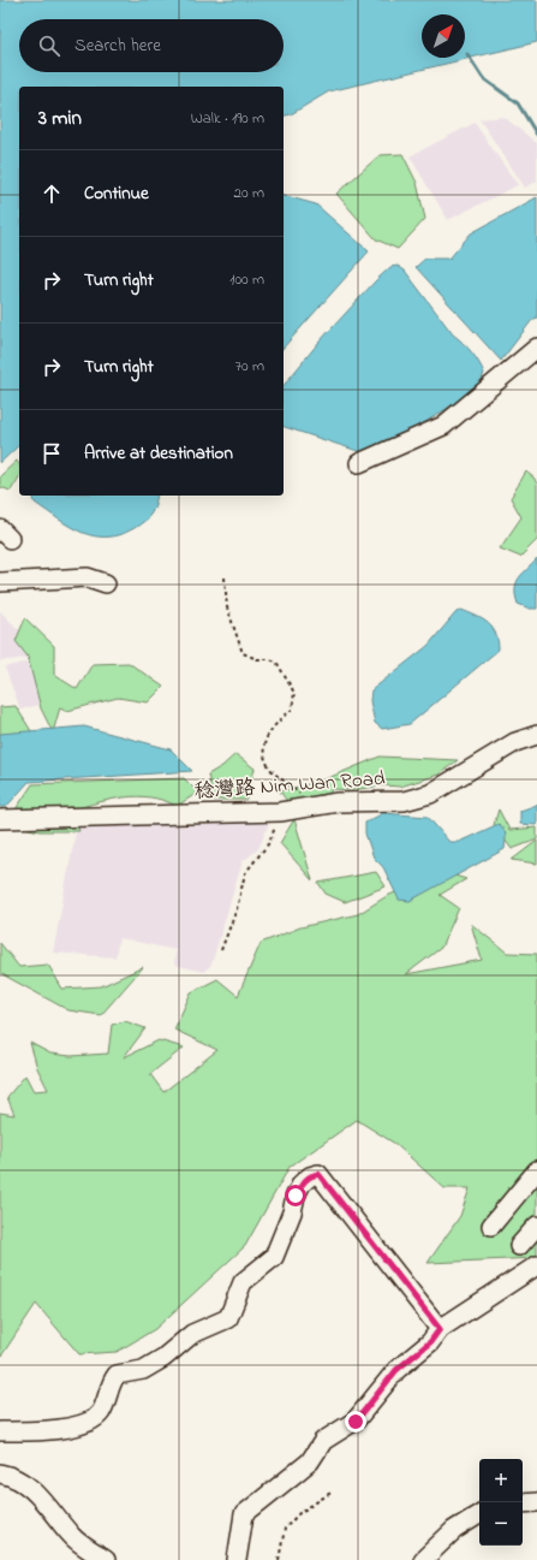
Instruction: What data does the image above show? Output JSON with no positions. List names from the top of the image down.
{
  "streets": {
    "street": ["稔灣路 Nim Wan Road"]
  },
  "north": "top right",
  "page": {
    "search": "Search here",
    "heading": ["3 min", "Walk · 190 m"],
    "list": [
      ["Continue", "20 m"],
      ["Turn right", "100 m"],
      ["Turn right", "70 m"],
      "Arrive at destination"
    ],
    "map_buttons": ["+", "−"]
  }
}
